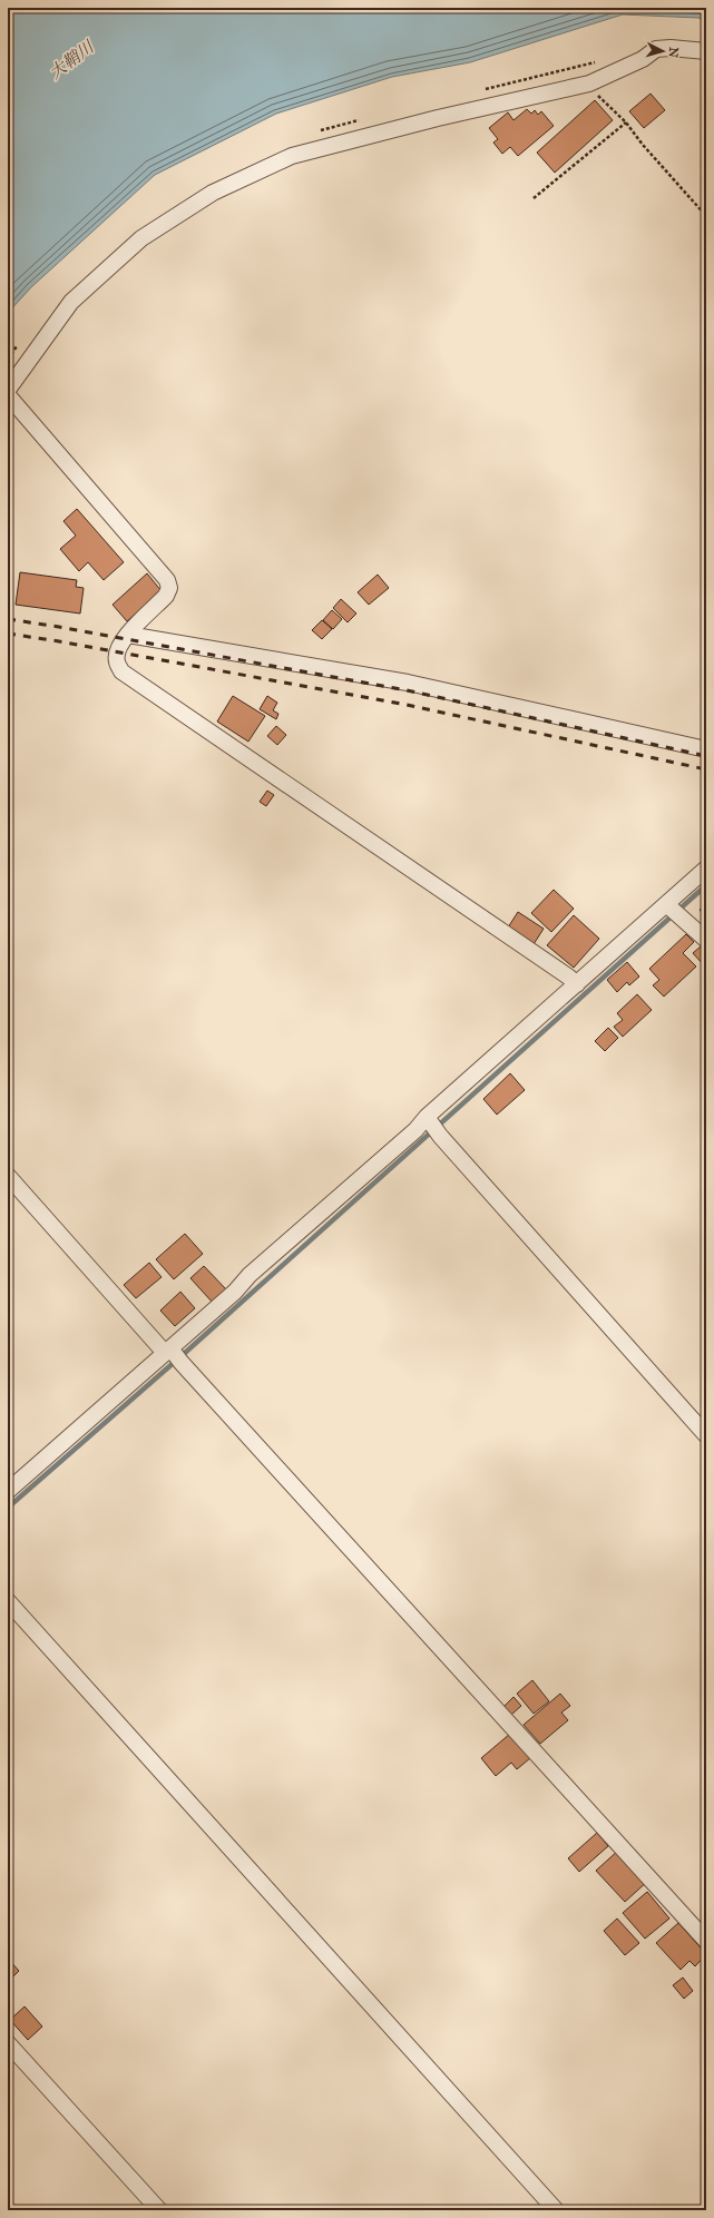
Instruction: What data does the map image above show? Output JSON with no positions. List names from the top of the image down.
{
  "water": ["大鞘川"],
  "north": "right"
}
